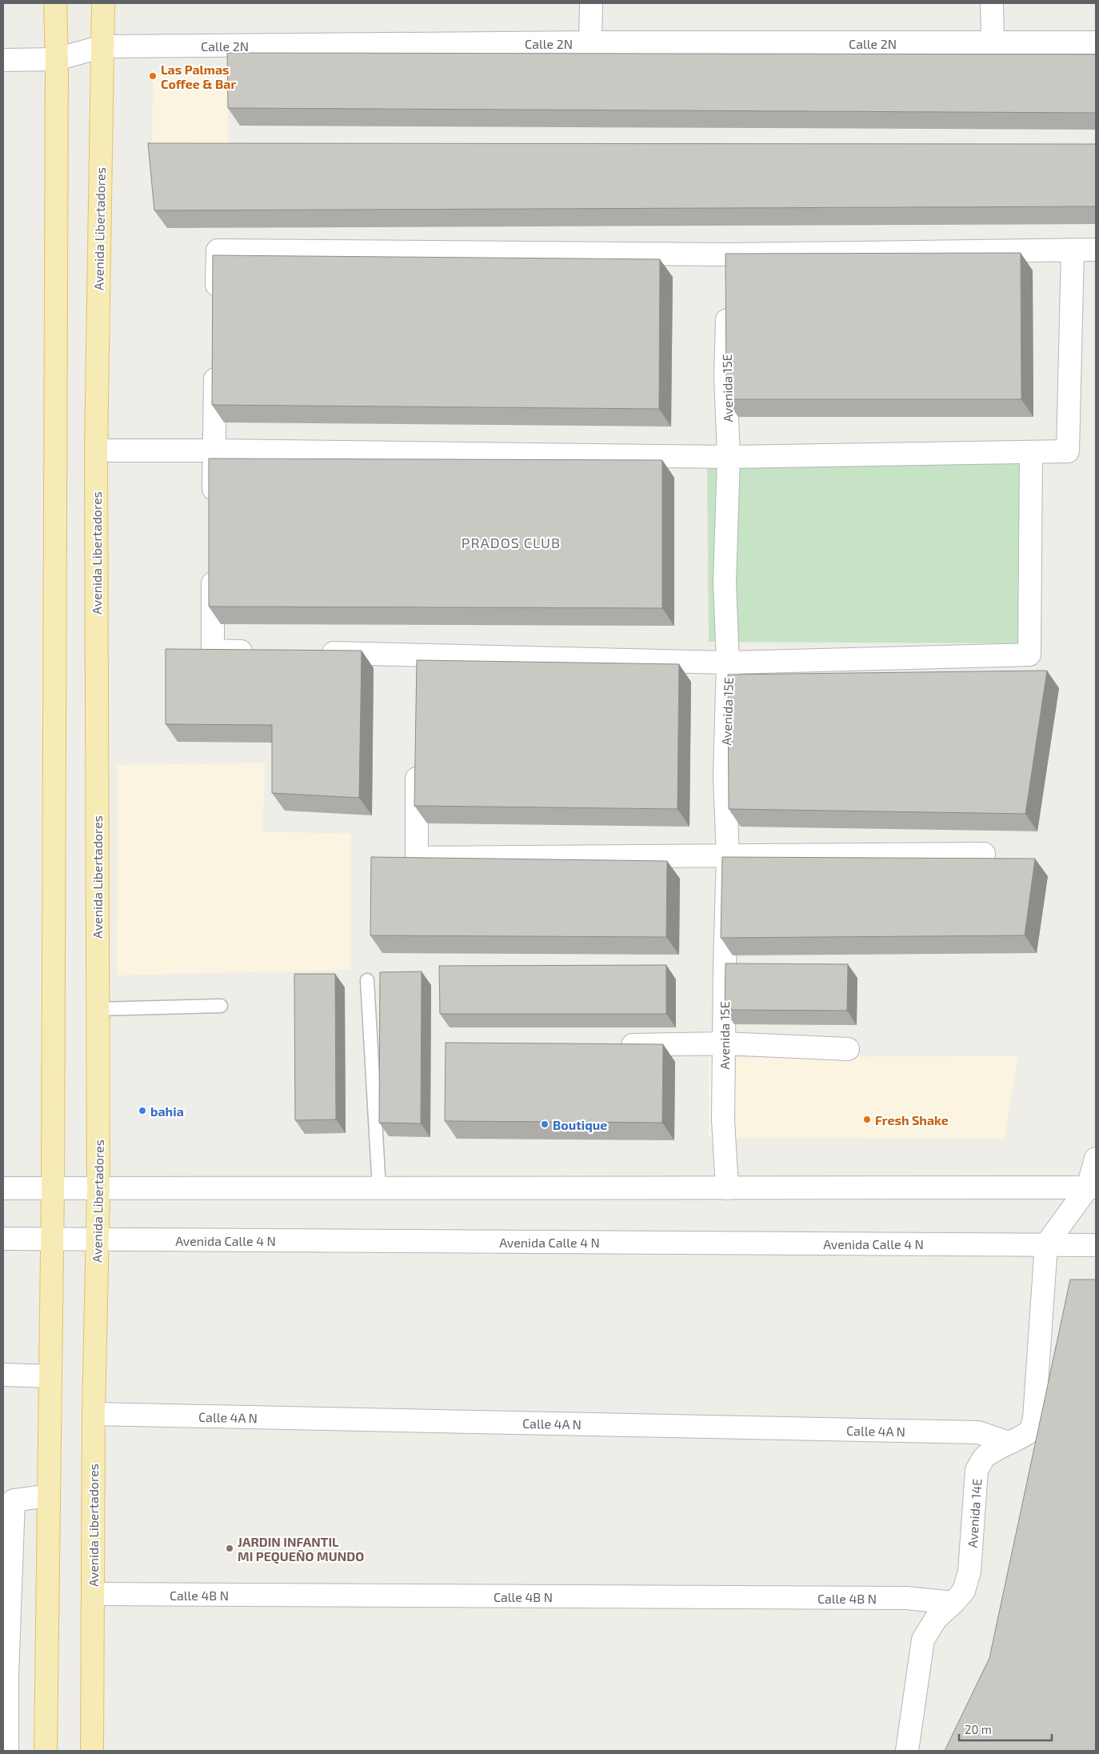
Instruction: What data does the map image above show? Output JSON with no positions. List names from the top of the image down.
{
  "streets": {
    "main road": ["Avenida Libertadores"],
    "street": [
      "Calle 2N",
      "Avenida 15E",
      "Avenida Calle 4 N",
      "Calle 4A N",
      "Avenida 14E",
      "Calle 4B N"
    ]
  },
  "crossings": [
    ["Calle 2N", "Avenida Libertadores"],
    ["Avenida Libertadores", "Avenida Calle 4 N"],
    ["Avenida Libertadores", "Calle 4A N"],
    ["Avenida Libertadores", "Calle 4B N"],
    ["Avenida Calle 4 N", "Avenida 14E"],
    ["Calle 4A N", "Avenida 14E"],
    ["Avenida 14E", "Calle 4B N"]
  ],
  "districts": ["PRADOS CLUB"],
  "places": [
    "Las Palmas Coffee & Bar",
    "bahia",
    "Fresh Shake",
    "Boutique",
    "JARDIN INFANTIL MI PEQUEÑO MUNDO"
  ],
  "scale_bar": "20 m"
}
